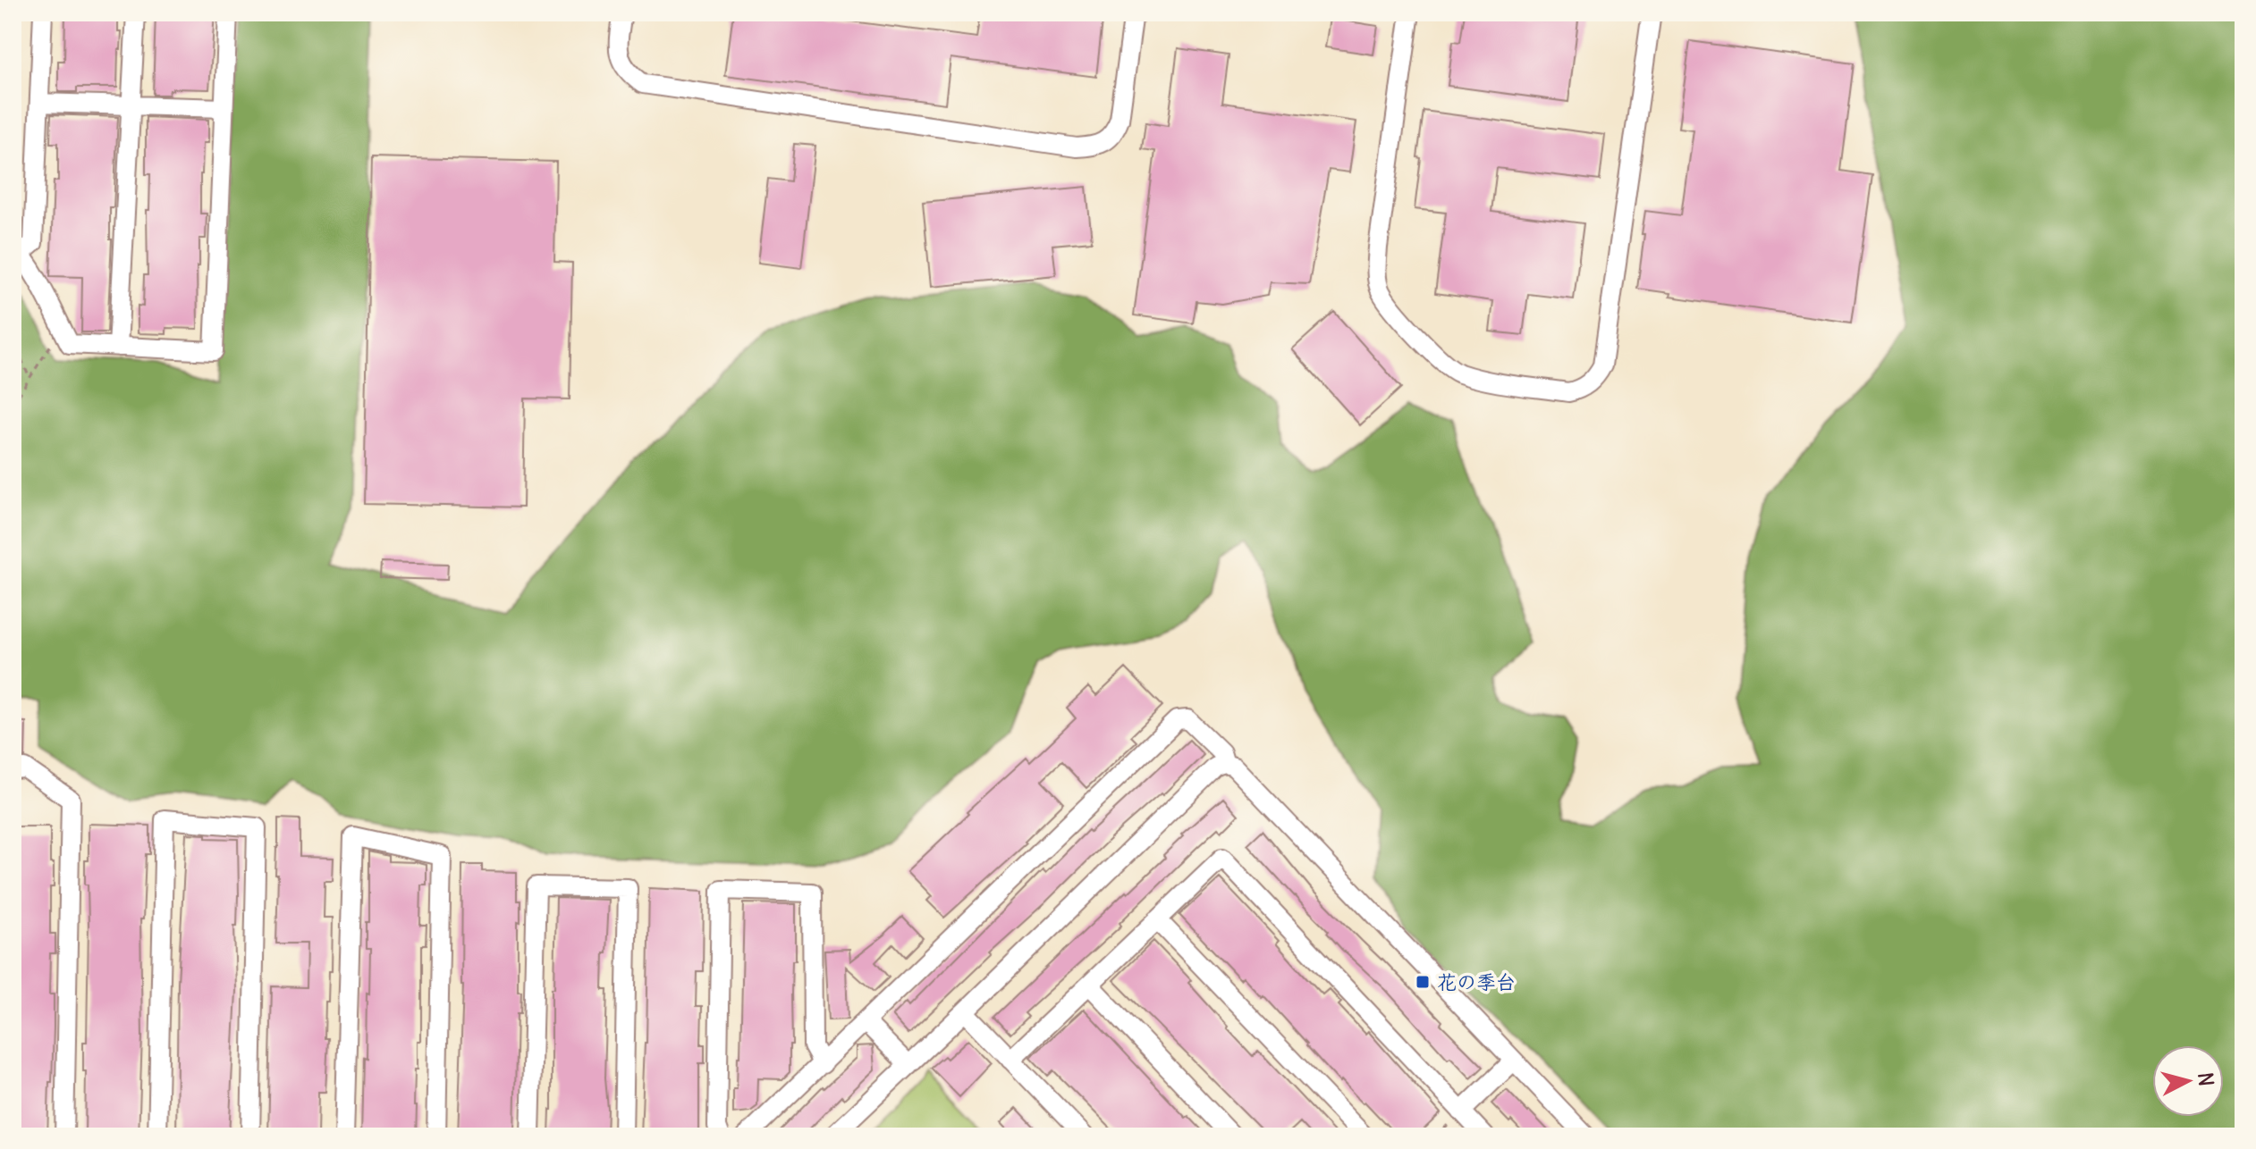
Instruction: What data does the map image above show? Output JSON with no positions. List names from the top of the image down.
{
  "places": {
    "transit": ["花の季台"]
  },
  "north": "right"
}
